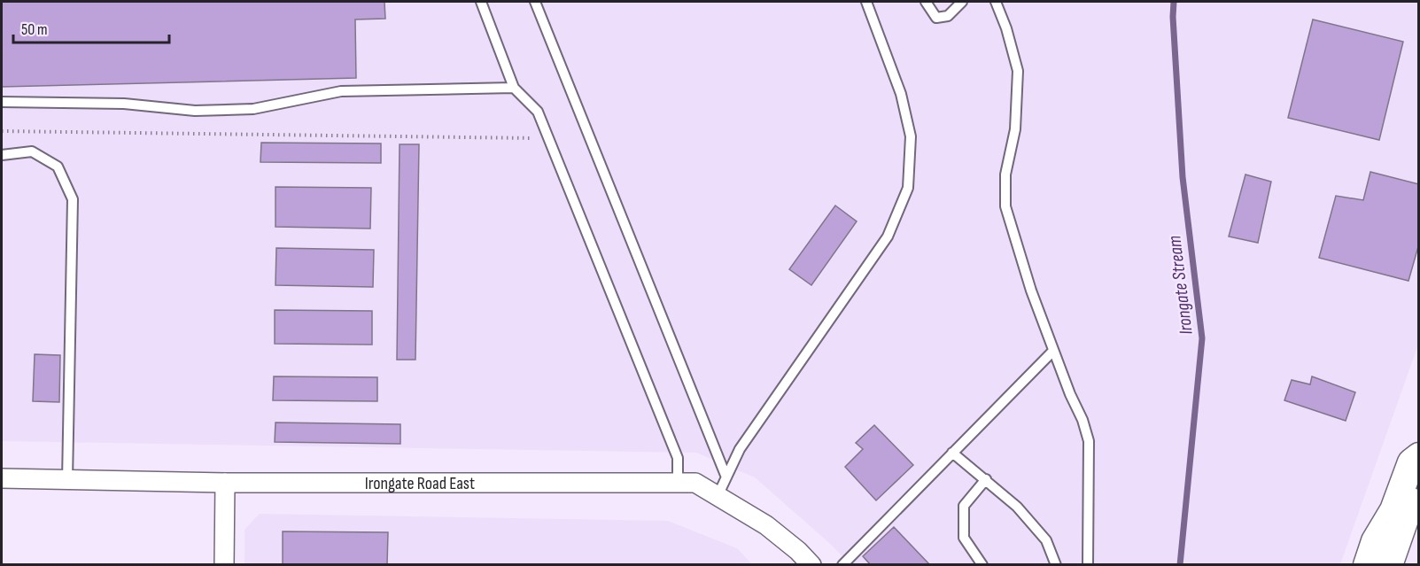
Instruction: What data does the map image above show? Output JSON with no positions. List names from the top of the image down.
{
  "streets": {
    "street": ["Irongate Road East"]
  },
  "water": ["Irongate Stream"],
  "scale_bar": "50 m"
}
